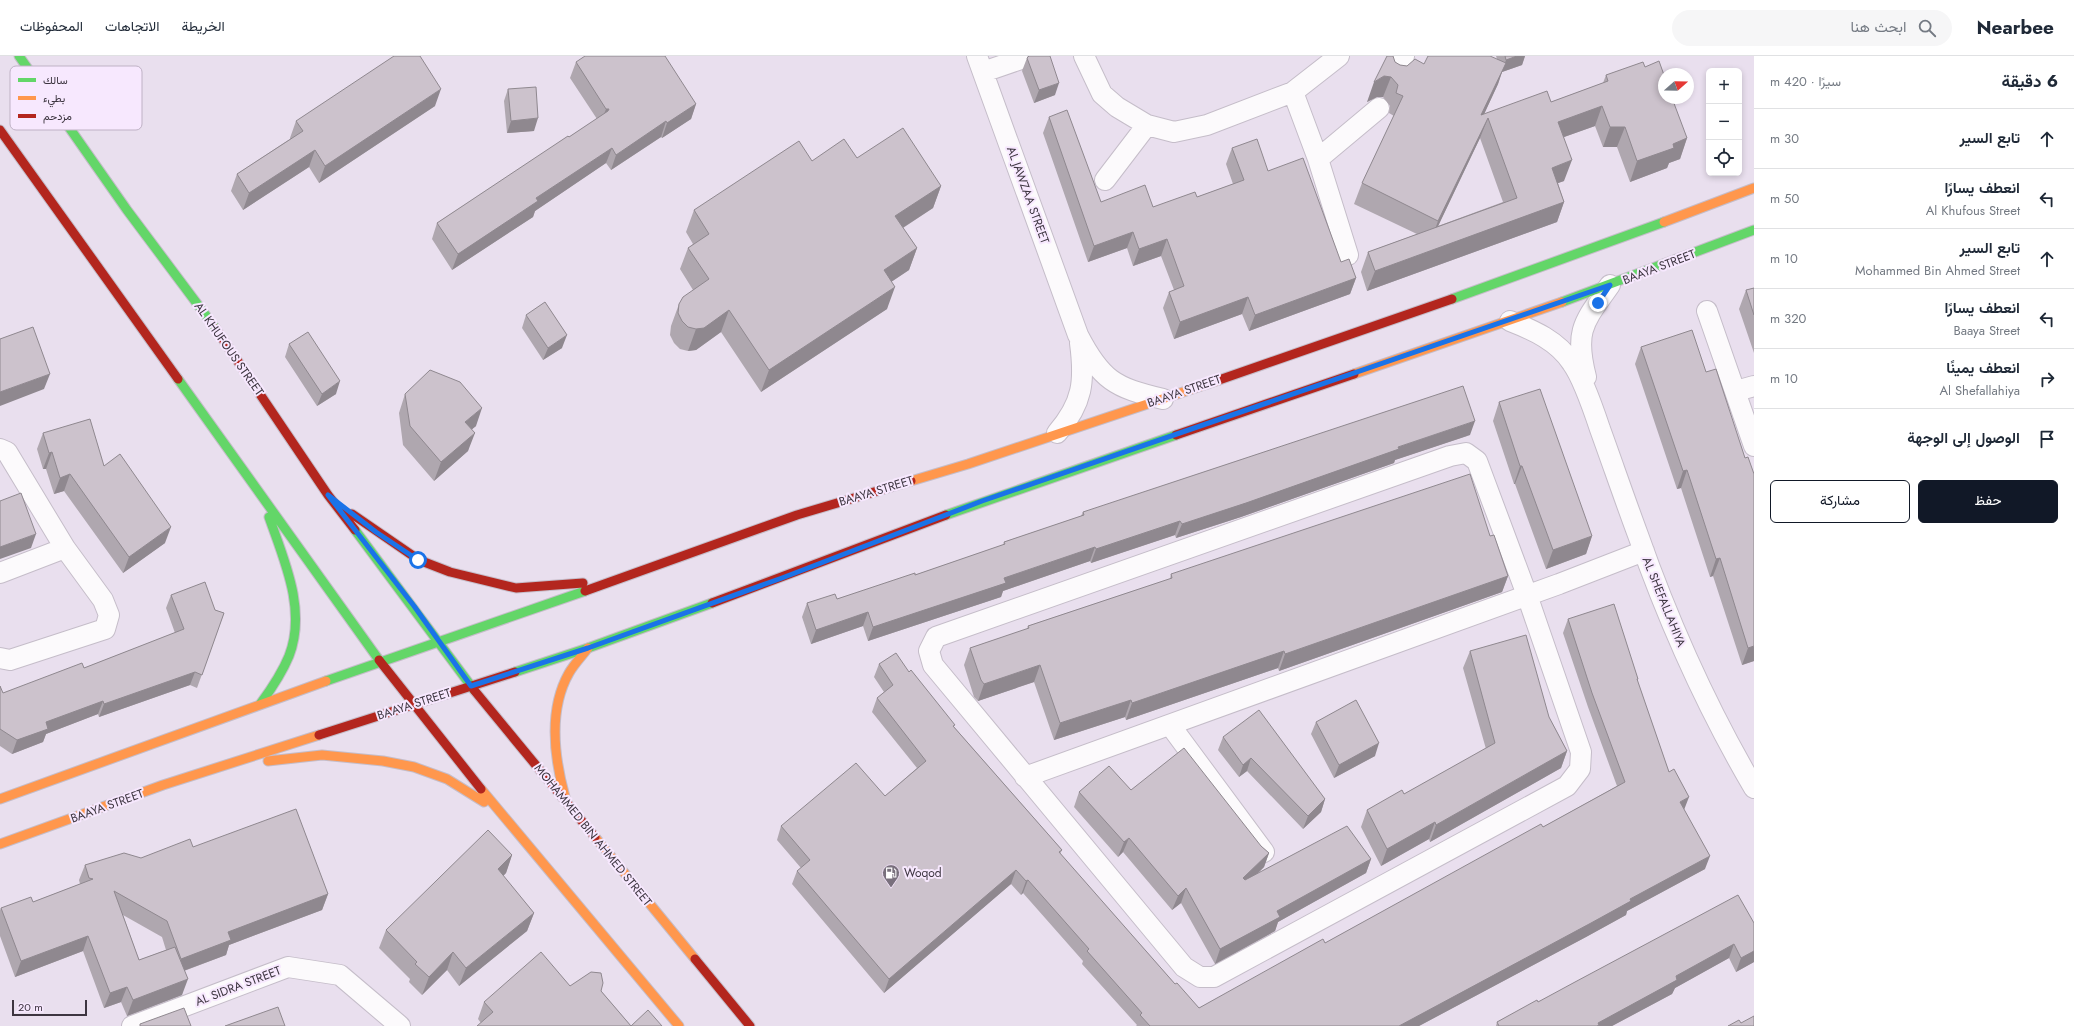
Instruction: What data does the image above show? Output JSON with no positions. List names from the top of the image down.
{
  "streets": {
    "main road": ["BAAYA STREET", "AL KHUFOUS STREET", "MOHAMMED BIN AHMED STREET"],
    "street": ["AL JAWZAA STREET", "AL SHEFALLAHIYA", "AL SIDRA STREET"]
  },
  "crossings": [
    ["BAAYA STREET", "AL KHUFOUS STREET"],
    ["BAAYA STREET", "AL SHEFALLAHIYA"],
    ["BAAYA STREET", "MOHAMMED BIN AHMED STREET"],
    ["AL KHUFOUS STREET", "MOHAMMED BIN AHMED STREET"]
  ],
  "places": {
    "fuel station": ["Woqod"]
  },
  "legend": ["سالك", "بطيء", "مزدحم"],
  "scale_bar": "20 m",
  "north": "right",
  "page": {
    "header": "Nearbee",
    "search": "ابحث هنا",
    "nav": ["الخريطة", "الاتجاهات", "المحفوظات"],
    "heading": ["6 دقيقة", "سيرًا · 420 m"],
    "map_buttons": ["+", "−"],
    "list": [
      ["تابع السير", "30 m"],
      ["انعطف يسارًا", "Al Khufous Street", "50 m"],
      ["تابع السير", "Mohammed Bin Ahmed Street", "10 m"],
      ["انعطف يسارًا", "Baaya Street", "320 m"],
      ["انعطف يمينًا", "Al Shefallahiya", "10 m"],
      "الوصول إلى الوجهة"
    ],
    "buttons": ["حفظ", "مشاركة"],
    "scale": "20 m"
  }
}
